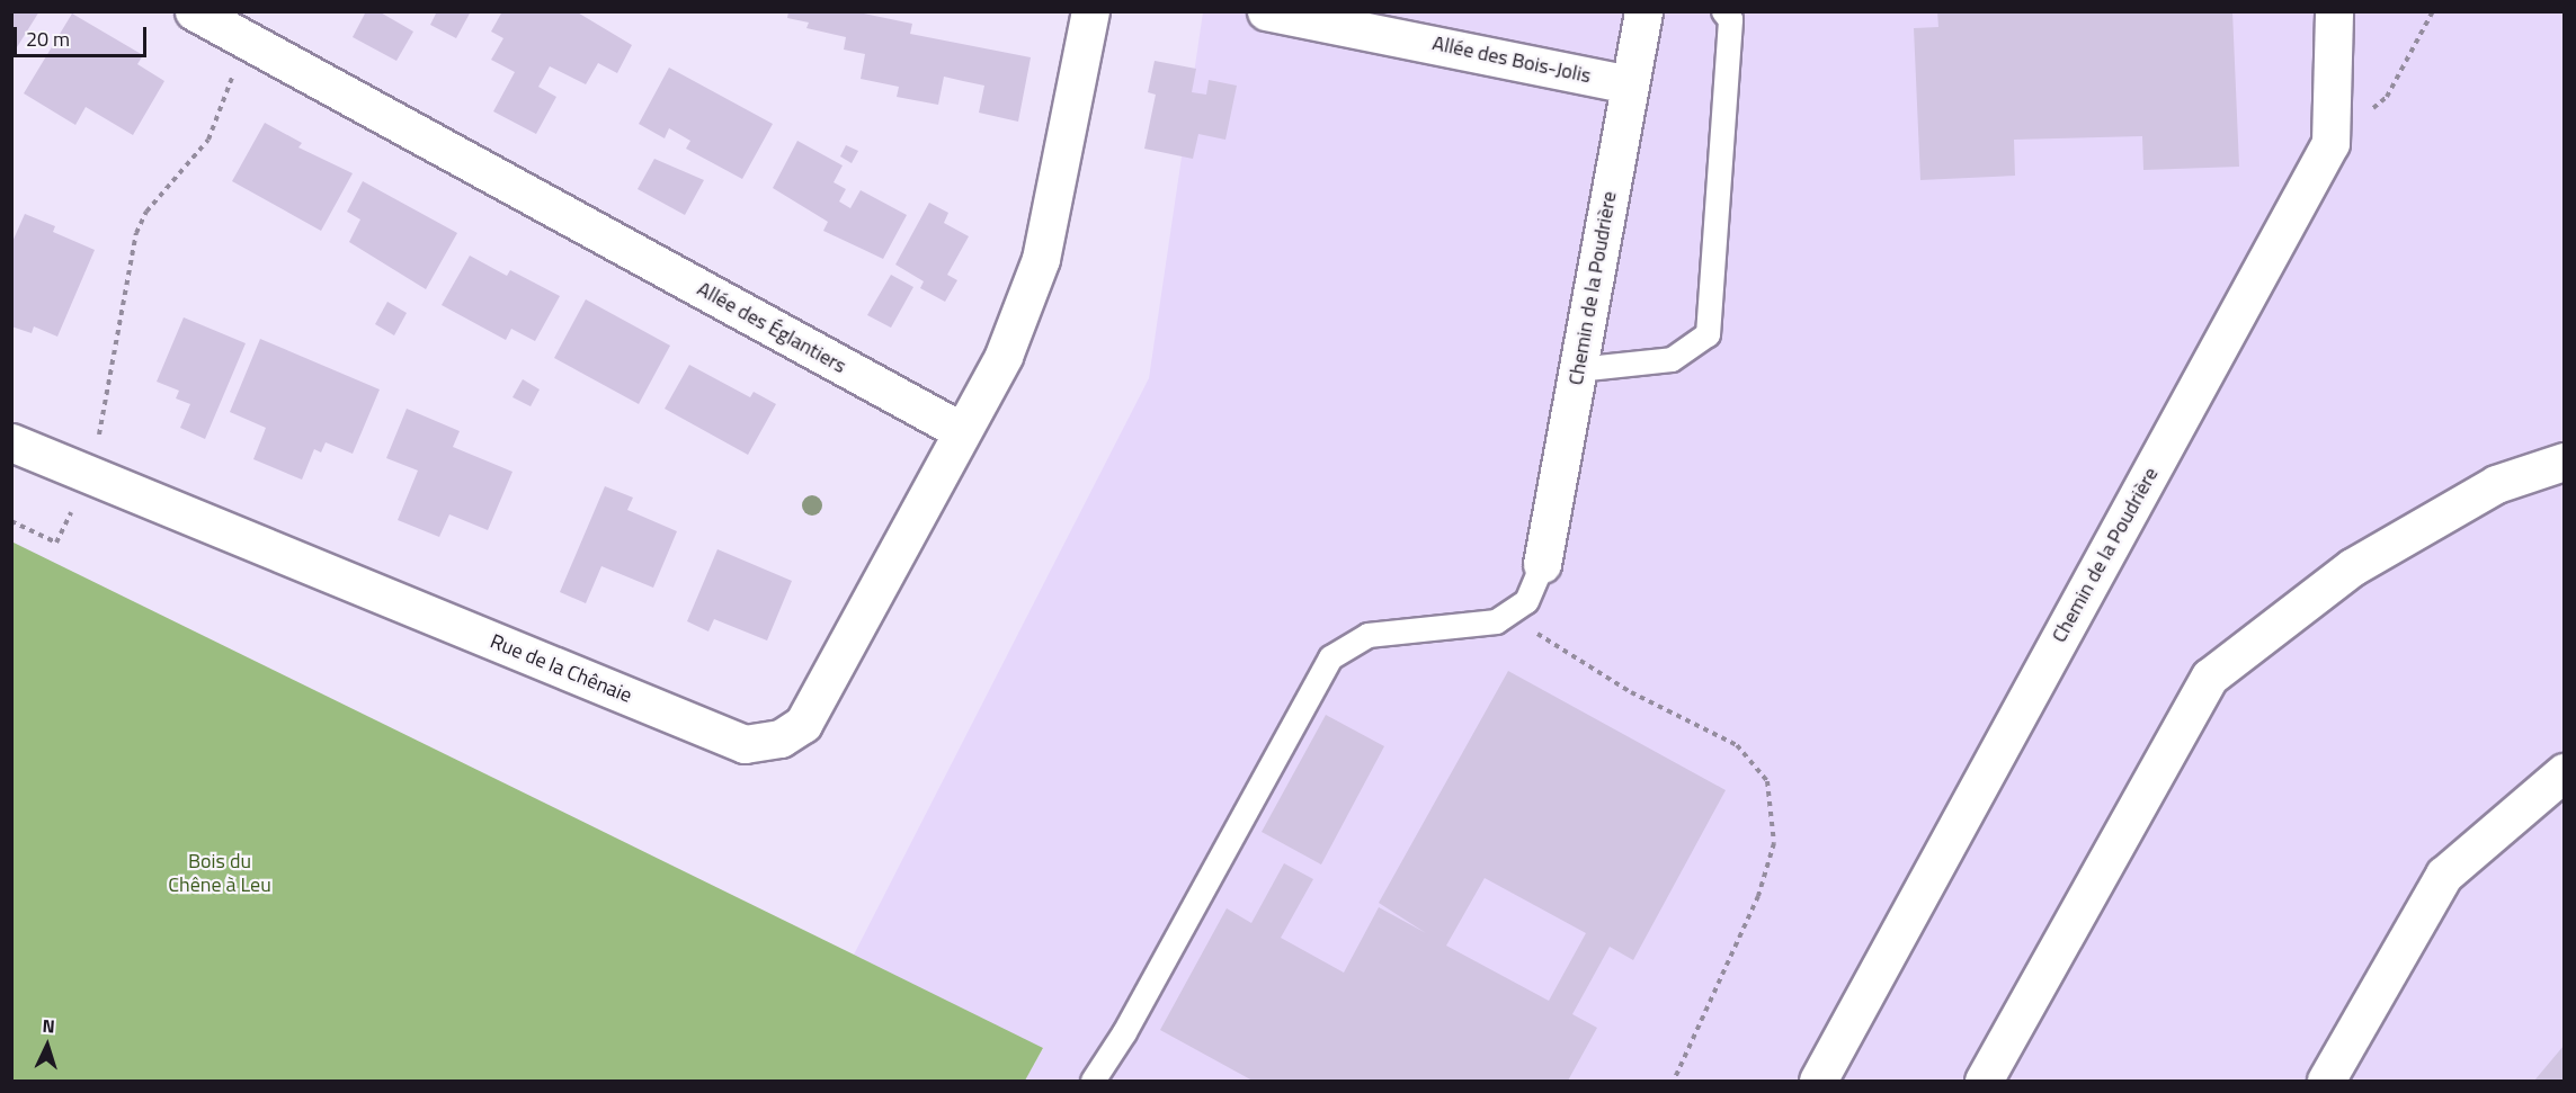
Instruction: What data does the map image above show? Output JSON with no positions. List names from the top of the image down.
{
  "streets": {
    "street": [
      "Allée des Bois-Jolis",
      "Chemin de la Poudrière",
      "Allée des Églantiers",
      "Rue de la Chênaie"
    ]
  },
  "crossings": [
    ["Allée des Bois-Jolis", "Chemin de la Poudrière"],
    ["Allée des Églantiers", "Rue de la Chênaie"]
  ],
  "parks": ["Bois du Chêne à Leu"],
  "scale_bar": "20 m",
  "north": "top"
}
